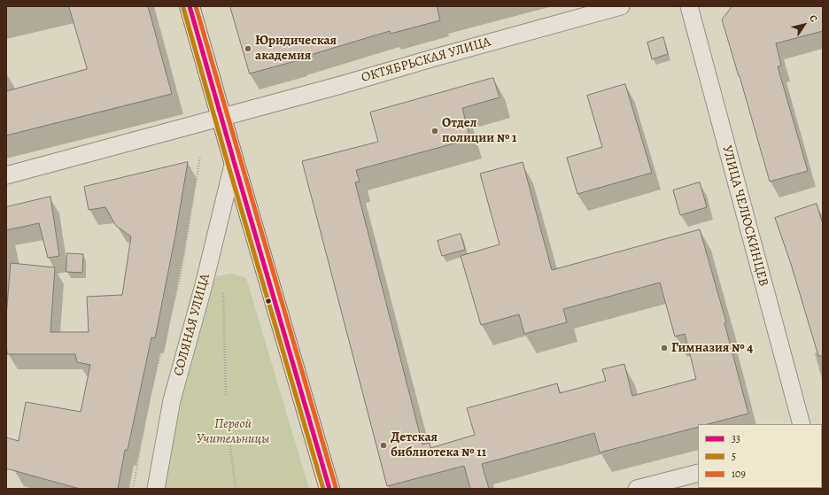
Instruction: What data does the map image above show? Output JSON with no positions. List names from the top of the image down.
{
  "streets": {
    "street": ["ОКТЯБРЬСКАЯ УЛИЦА", "УЛИЦА ЧЕЛЮСКИНЦЕВ", "СОЛЯНАЯ УЛИЦА"]
  },
  "parks": ["Первой Учительницы"],
  "places": [
    "Юридическая академия",
    "Отдел полиции № 1",
    "Гимназия № 4",
    "Детская библиотека № 11"
  ],
  "lines": ["transit line 33", "transit line 109", "transit line 5"],
  "legend": ["33", "5", "109"],
  "north": "top right"
}
